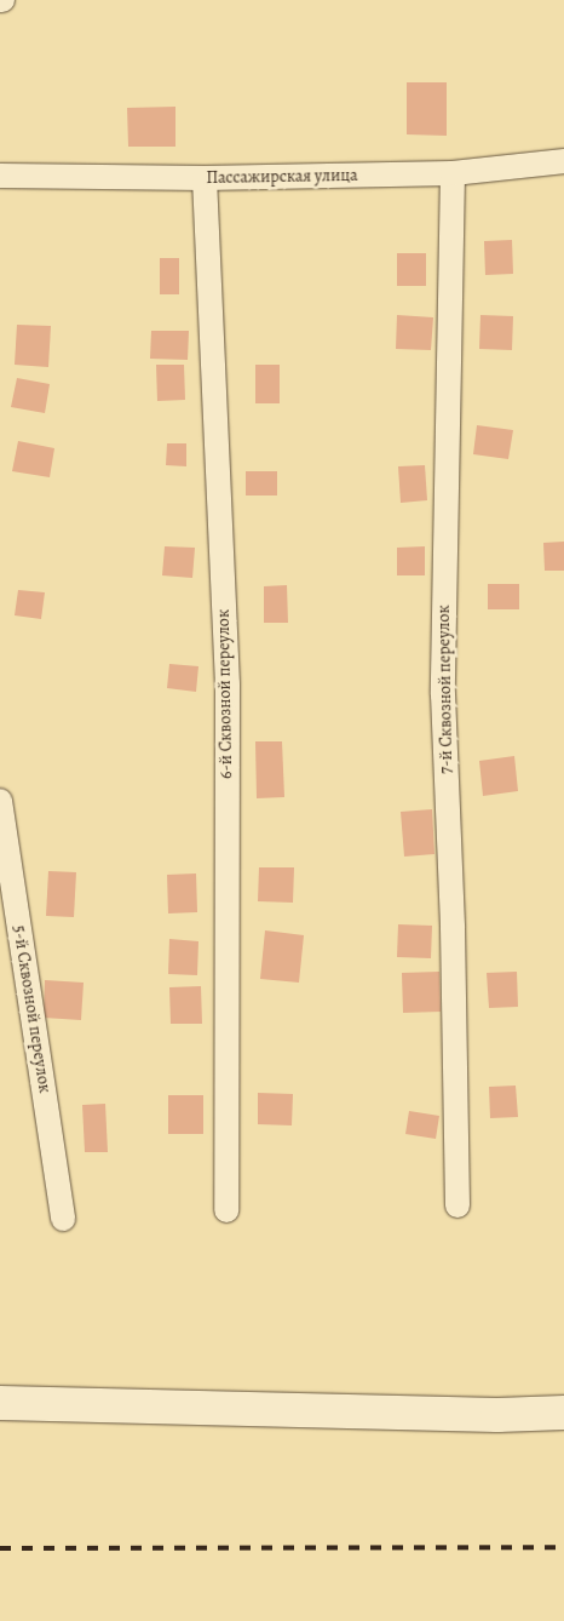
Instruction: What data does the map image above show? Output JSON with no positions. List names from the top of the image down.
{
  "streets": {
    "street": [
      "Пассажирская улица",
      "7-й Сквозной переулок",
      "6-й Сквозной переулок",
      "5-й Сквозной переулок"
    ]
  },
  "crossings": [
    ["Пассажирская улица", "7-й Сквозной переулок"],
    ["Пассажирская улица", "6-й Сквозной переулок"]
  ]
}
